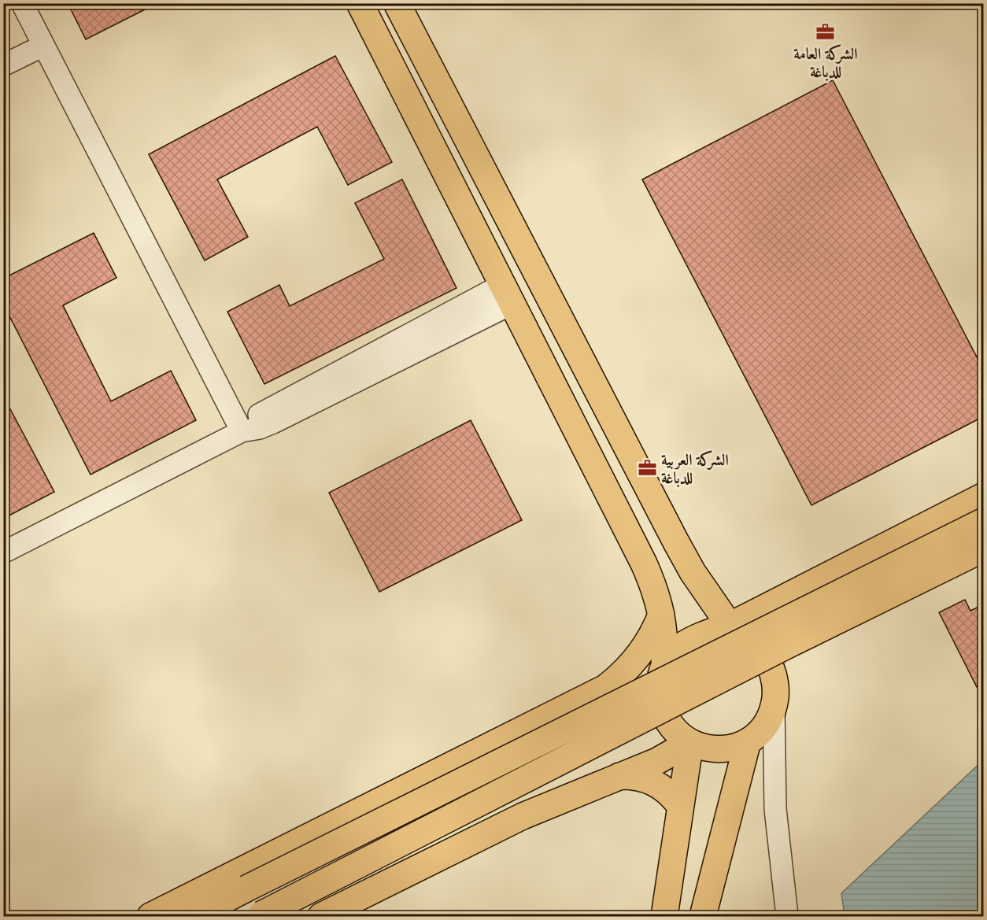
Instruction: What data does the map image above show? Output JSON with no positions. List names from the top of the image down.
{
  "places": {
    "office": ["الشركة العامة للدباغة", "الشركة العربية للدباغة"]
  }
}
